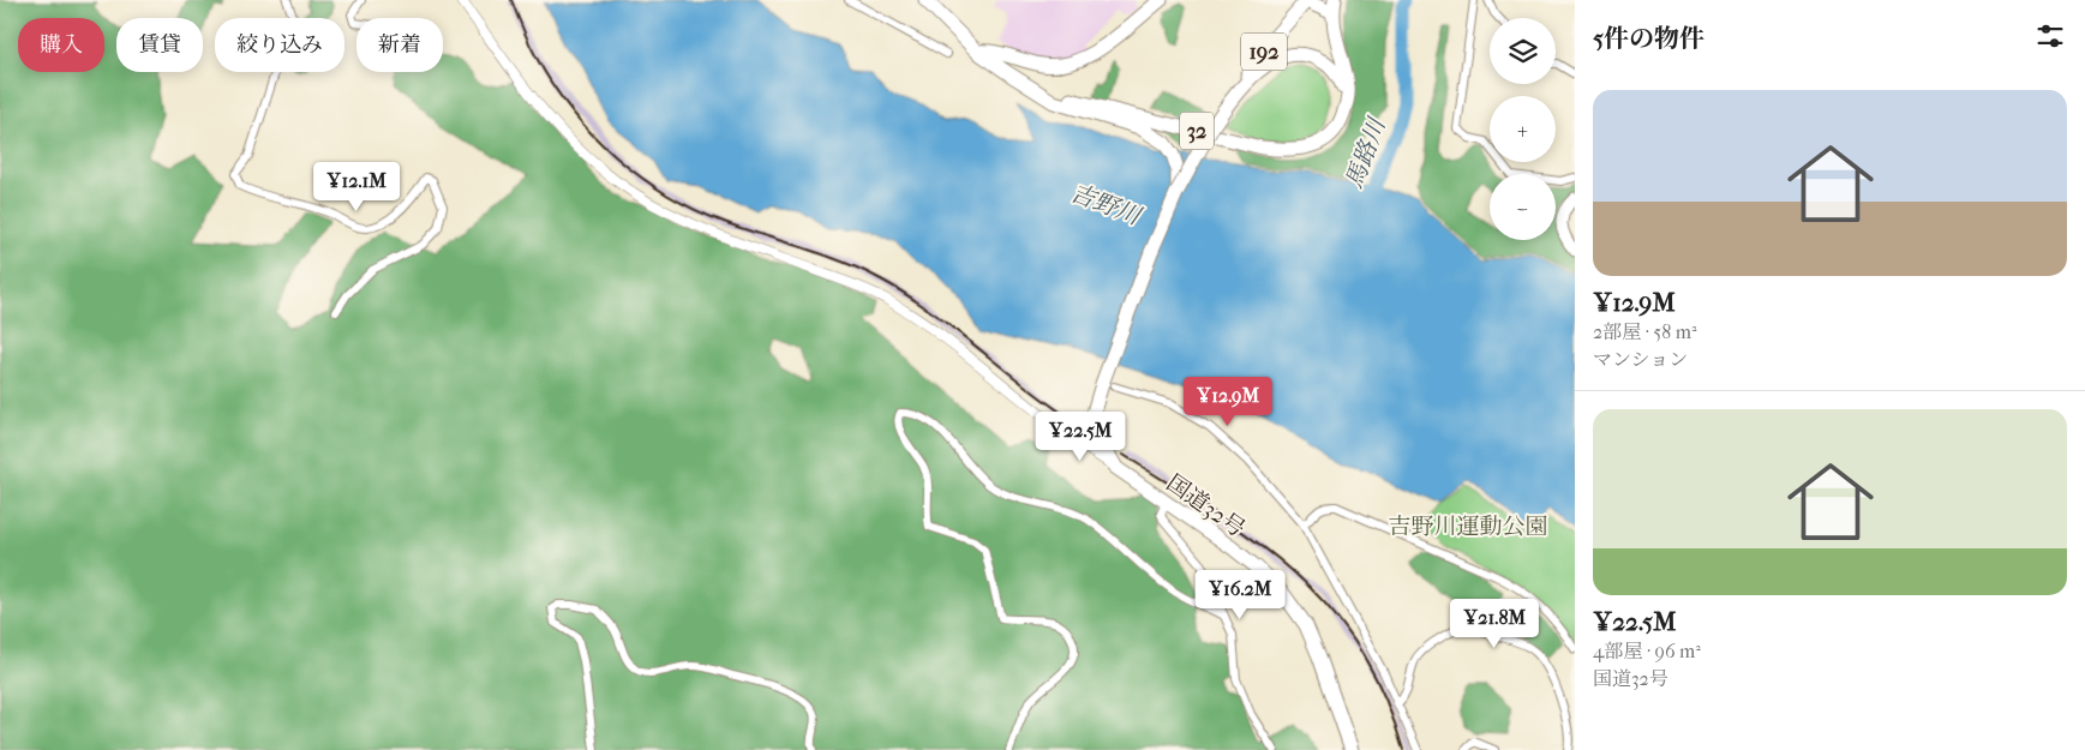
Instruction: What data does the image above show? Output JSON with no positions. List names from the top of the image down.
{
  "streets": {
    "highway": ["192", "32", "国道32号"]
  },
  "crossings": [
    ["192", "国道32号"],
    ["32", "国道32号"]
  ],
  "water": ["馬路川", "吉野川"],
  "parks": ["吉野川運動公園"],
  "page": {
    "heading": "5件の物件",
    "map_buttons": ["+", "−"],
    "chip": [
      "購入",
      "賃貸",
      "絞り込み",
      "新着"
    ],
    "list": [
      {
        "name": "¥12.9M",
        "note": "2部屋 · 58 m² · マンション"
      },
      {
        "name": "¥22.5M",
        "note": "4部屋 · 96 m² · 国道32号"
      }
    ],
    "price": [
      "¥12.1M",
      "¥12.9M",
      "¥22.5M",
      "¥16.2M",
      "¥21.8M"
    ]
  }
}
